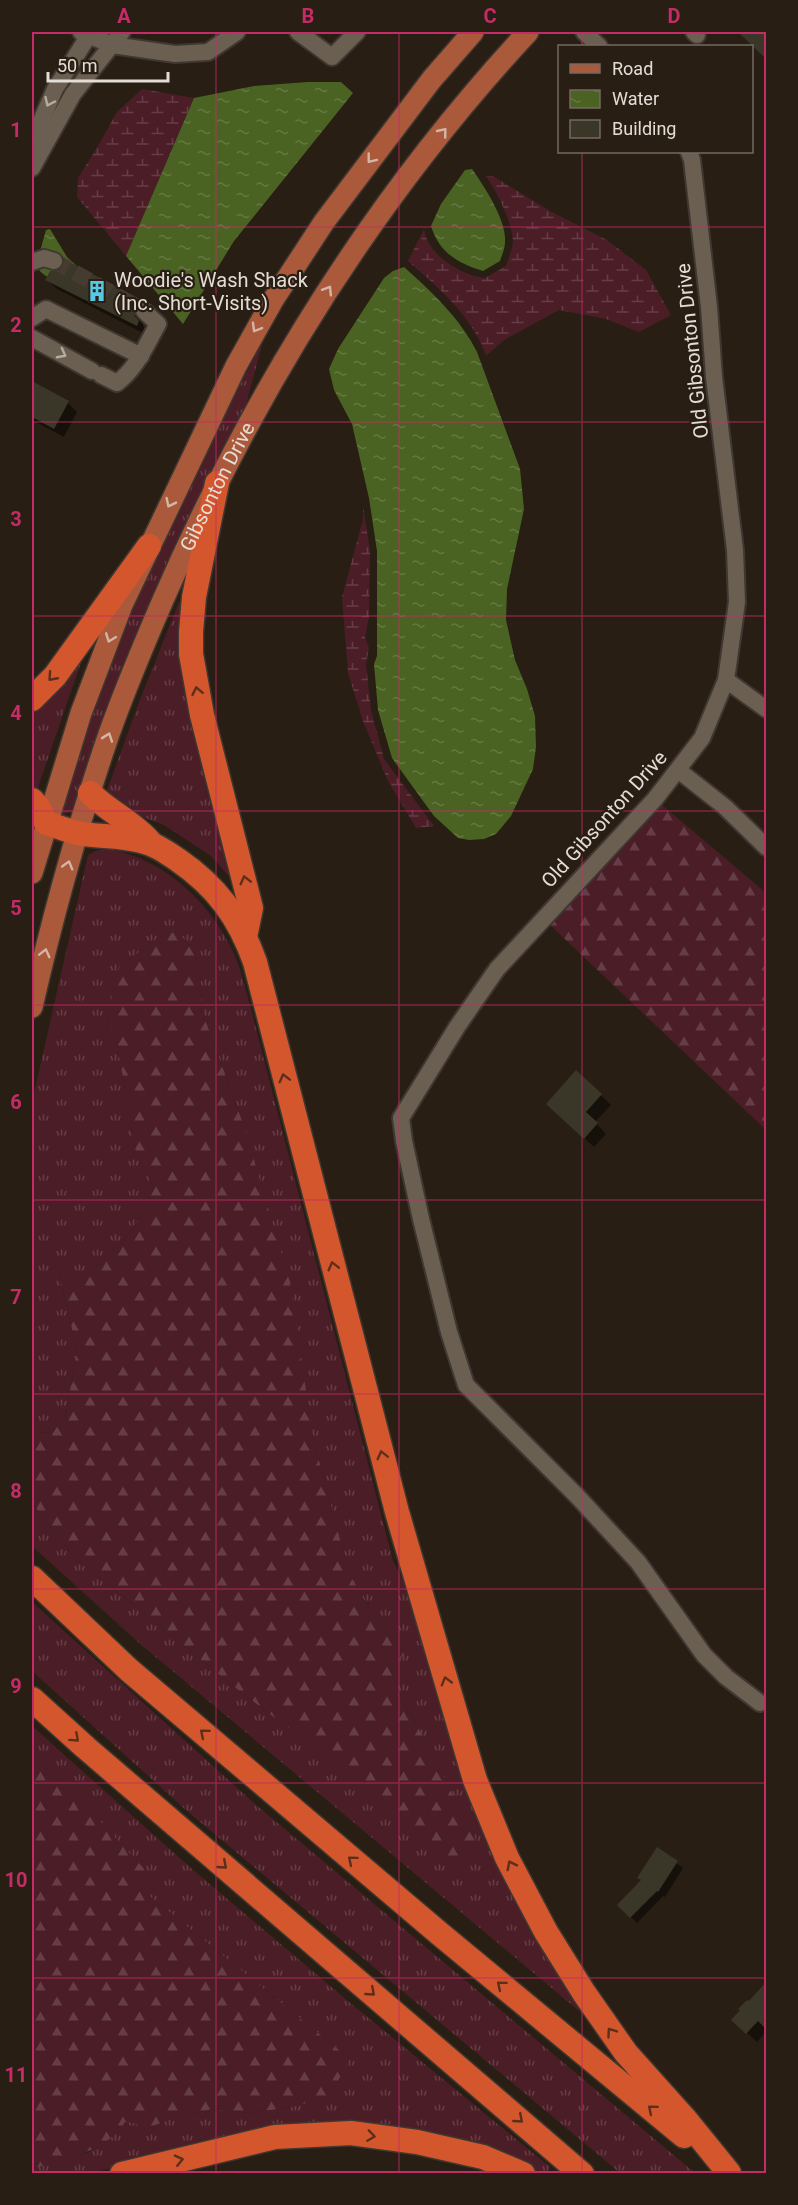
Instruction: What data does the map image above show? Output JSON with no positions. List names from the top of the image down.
{
  "streets": {
    "main road": ["Gibsonton Drive"],
    "street": ["Old Gibsonton Drive"]
  },
  "places": {
    "building": ["Woodie's Wash Shack (Inc. Short-Visits)"]
  },
  "legend": ["Road", "Water", "Building"],
  "scale_bar": "50 m",
  "grid": {
    "columns": [
      "A",
      "B",
      "C",
      "D"
    ],
    "rows": [
      "1",
      "2",
      "3",
      "4",
      "5",
      "6",
      "7",
      "8",
      "9",
      "10",
      "11"
    ]
  }
}
